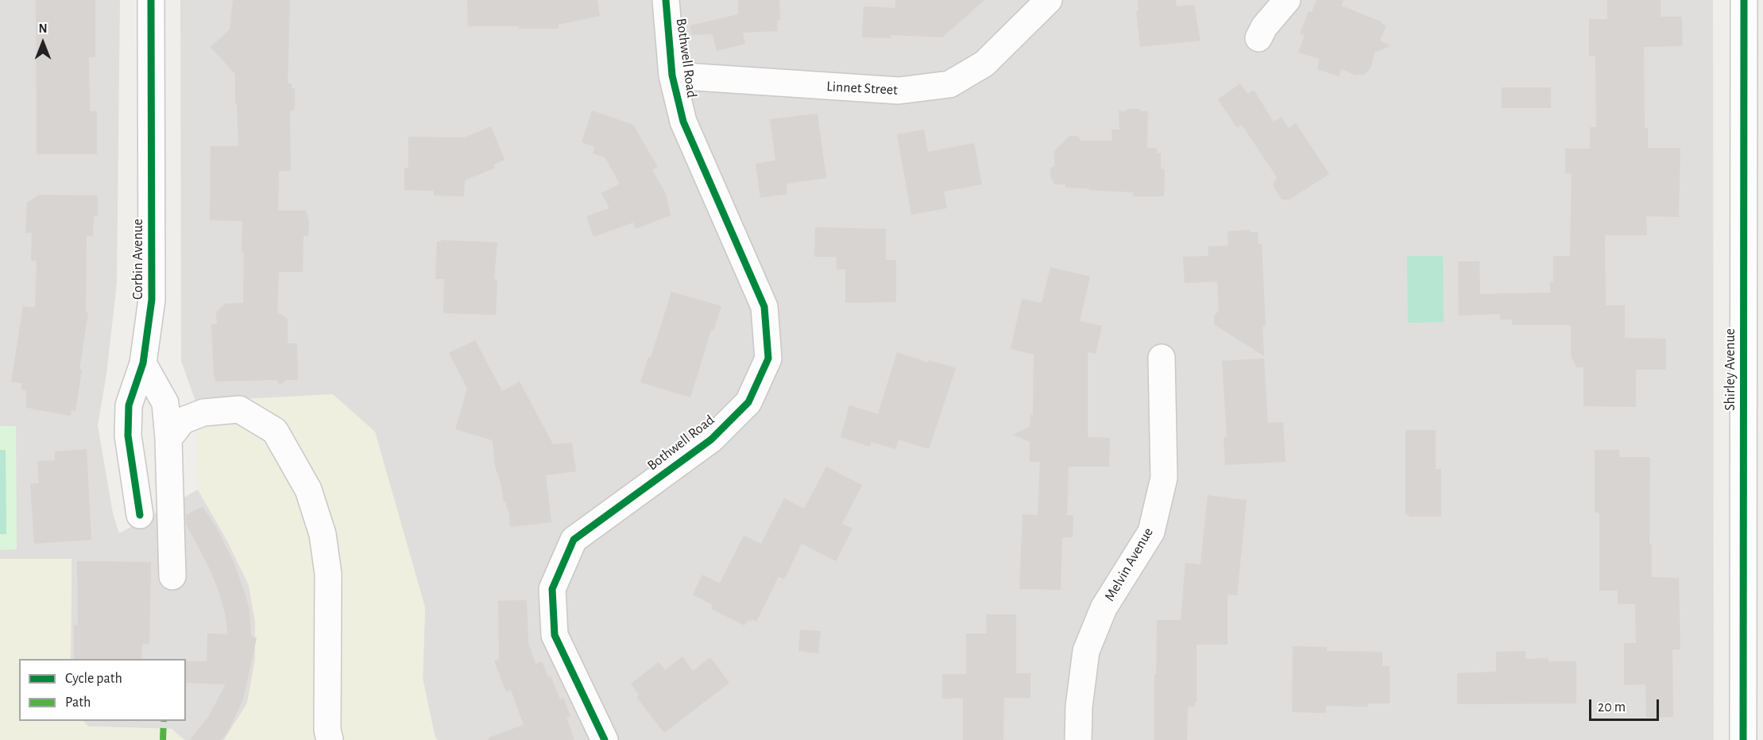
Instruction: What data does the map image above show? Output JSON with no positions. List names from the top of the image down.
{
  "streets": {
    "street": [
      "Bothwell Road",
      "Linnet Street",
      "Corbin Avenue",
      "Shirley Avenue",
      "Melvin Avenue"
    ]
  },
  "crossings": [
    ["Bothwell Road", "Linnet Street"]
  ],
  "legend": ["Cycle path", "Path"],
  "scale_bar": "20 m",
  "north": "top"
}
